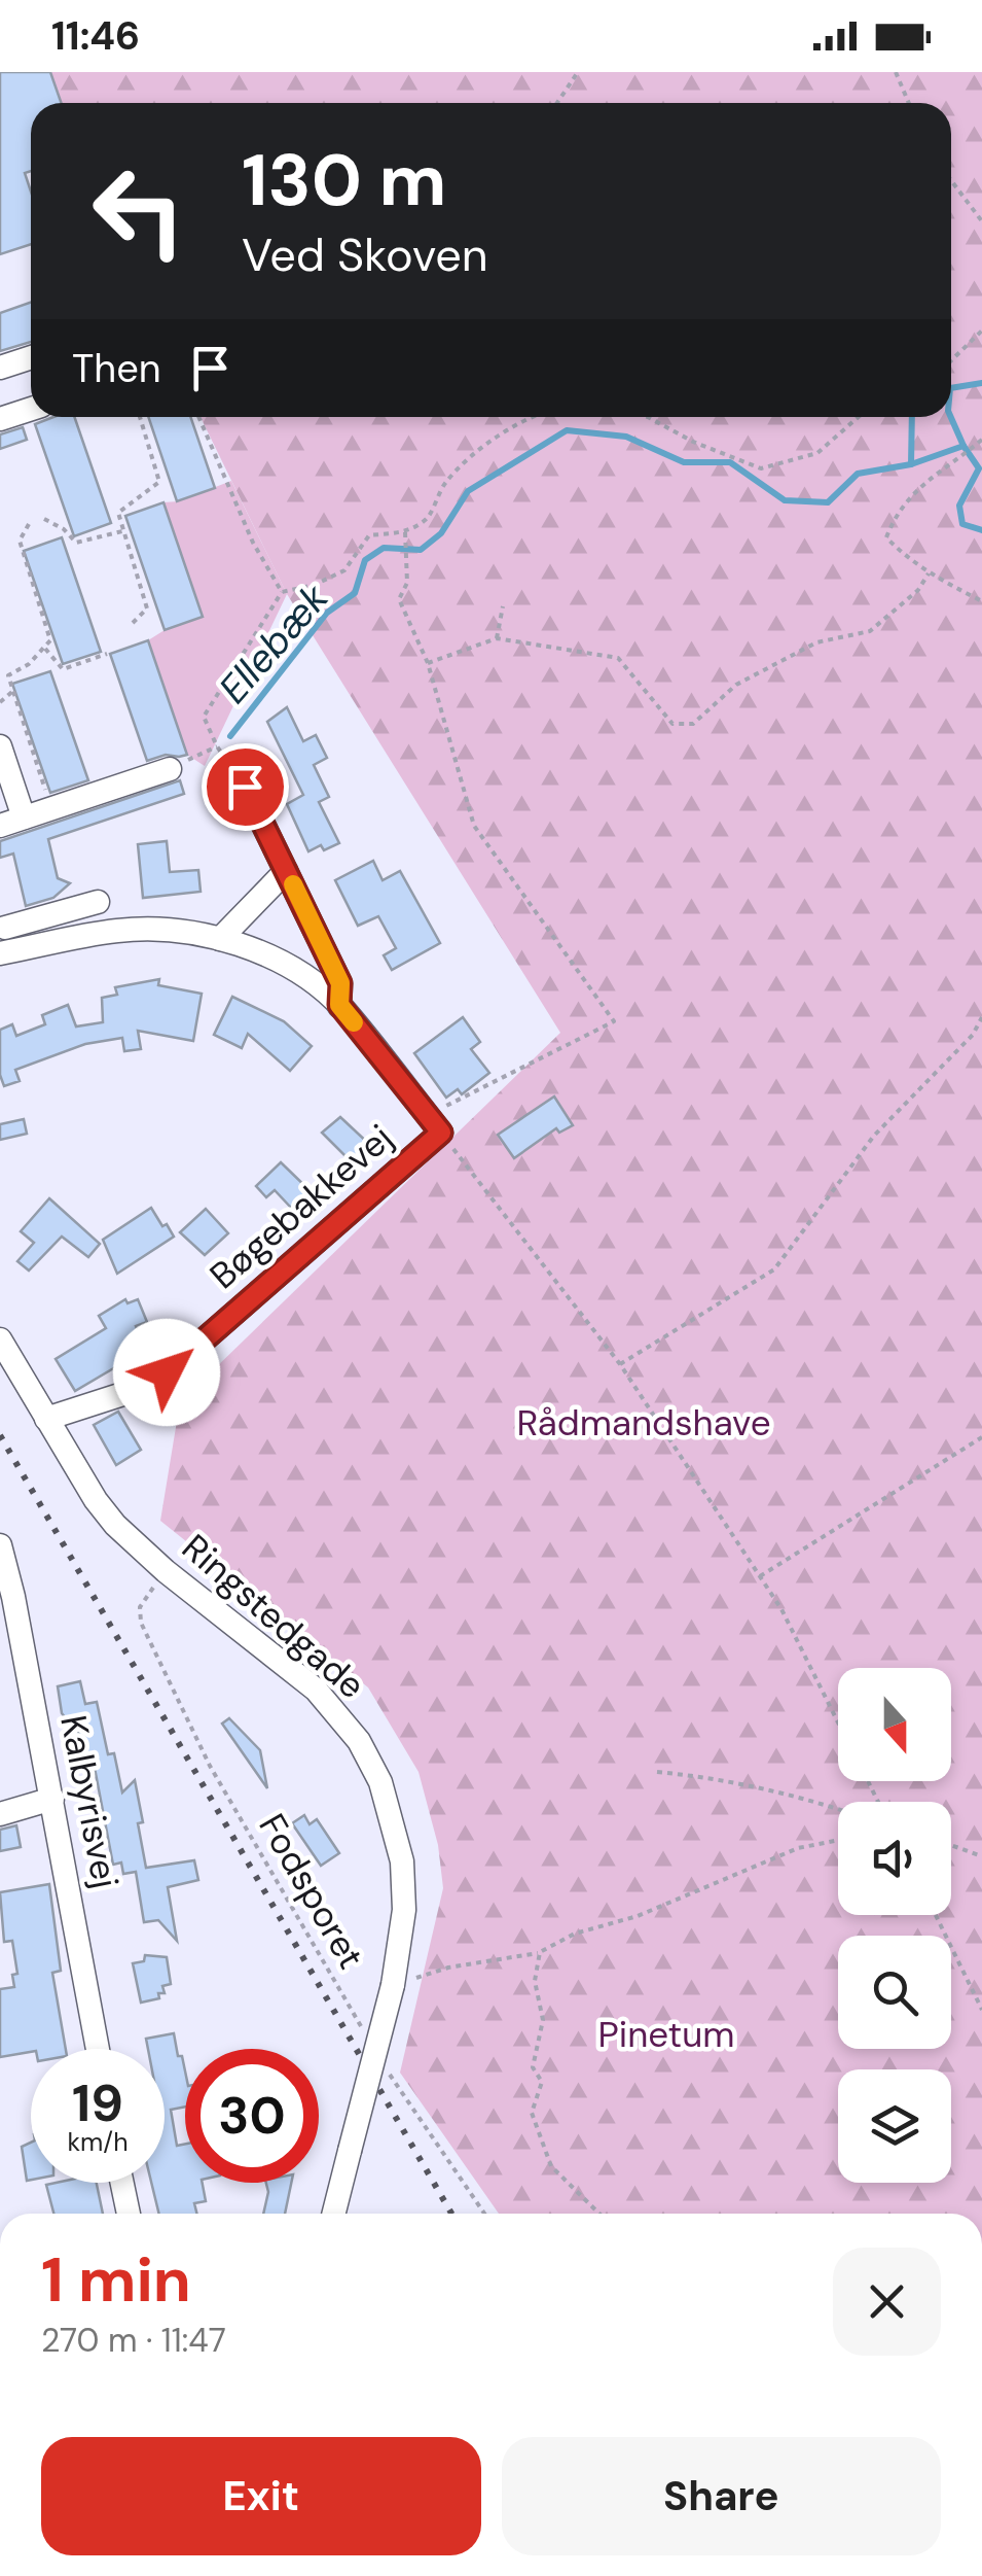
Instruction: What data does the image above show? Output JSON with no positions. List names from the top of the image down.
{
  "streets": {
    "street": ["Bøgebakkevej", "Ringstedgade", "Kalbyrisvej"],
    "path": ["Fodsporet"]
  },
  "crossings": [
    ["Bøgebakkevej", "Ringstedgade"],
    ["Ringstedgade", "Fodsporet"]
  ],
  "water": ["Ellebæk"],
  "parks": ["Rådmandshave", "Pinetum"],
  "north": "bottom",
  "page": {
    "status": "11:46",
    "turn": ["130 m", "Ved Skoven"],
    "then": "Then",
    "speed": "19 km/h",
    "limit": "30",
    "heading": ["1 min", "270 m · 11:47"],
    "buttons": ["Exit", "Share"]
  }
}
